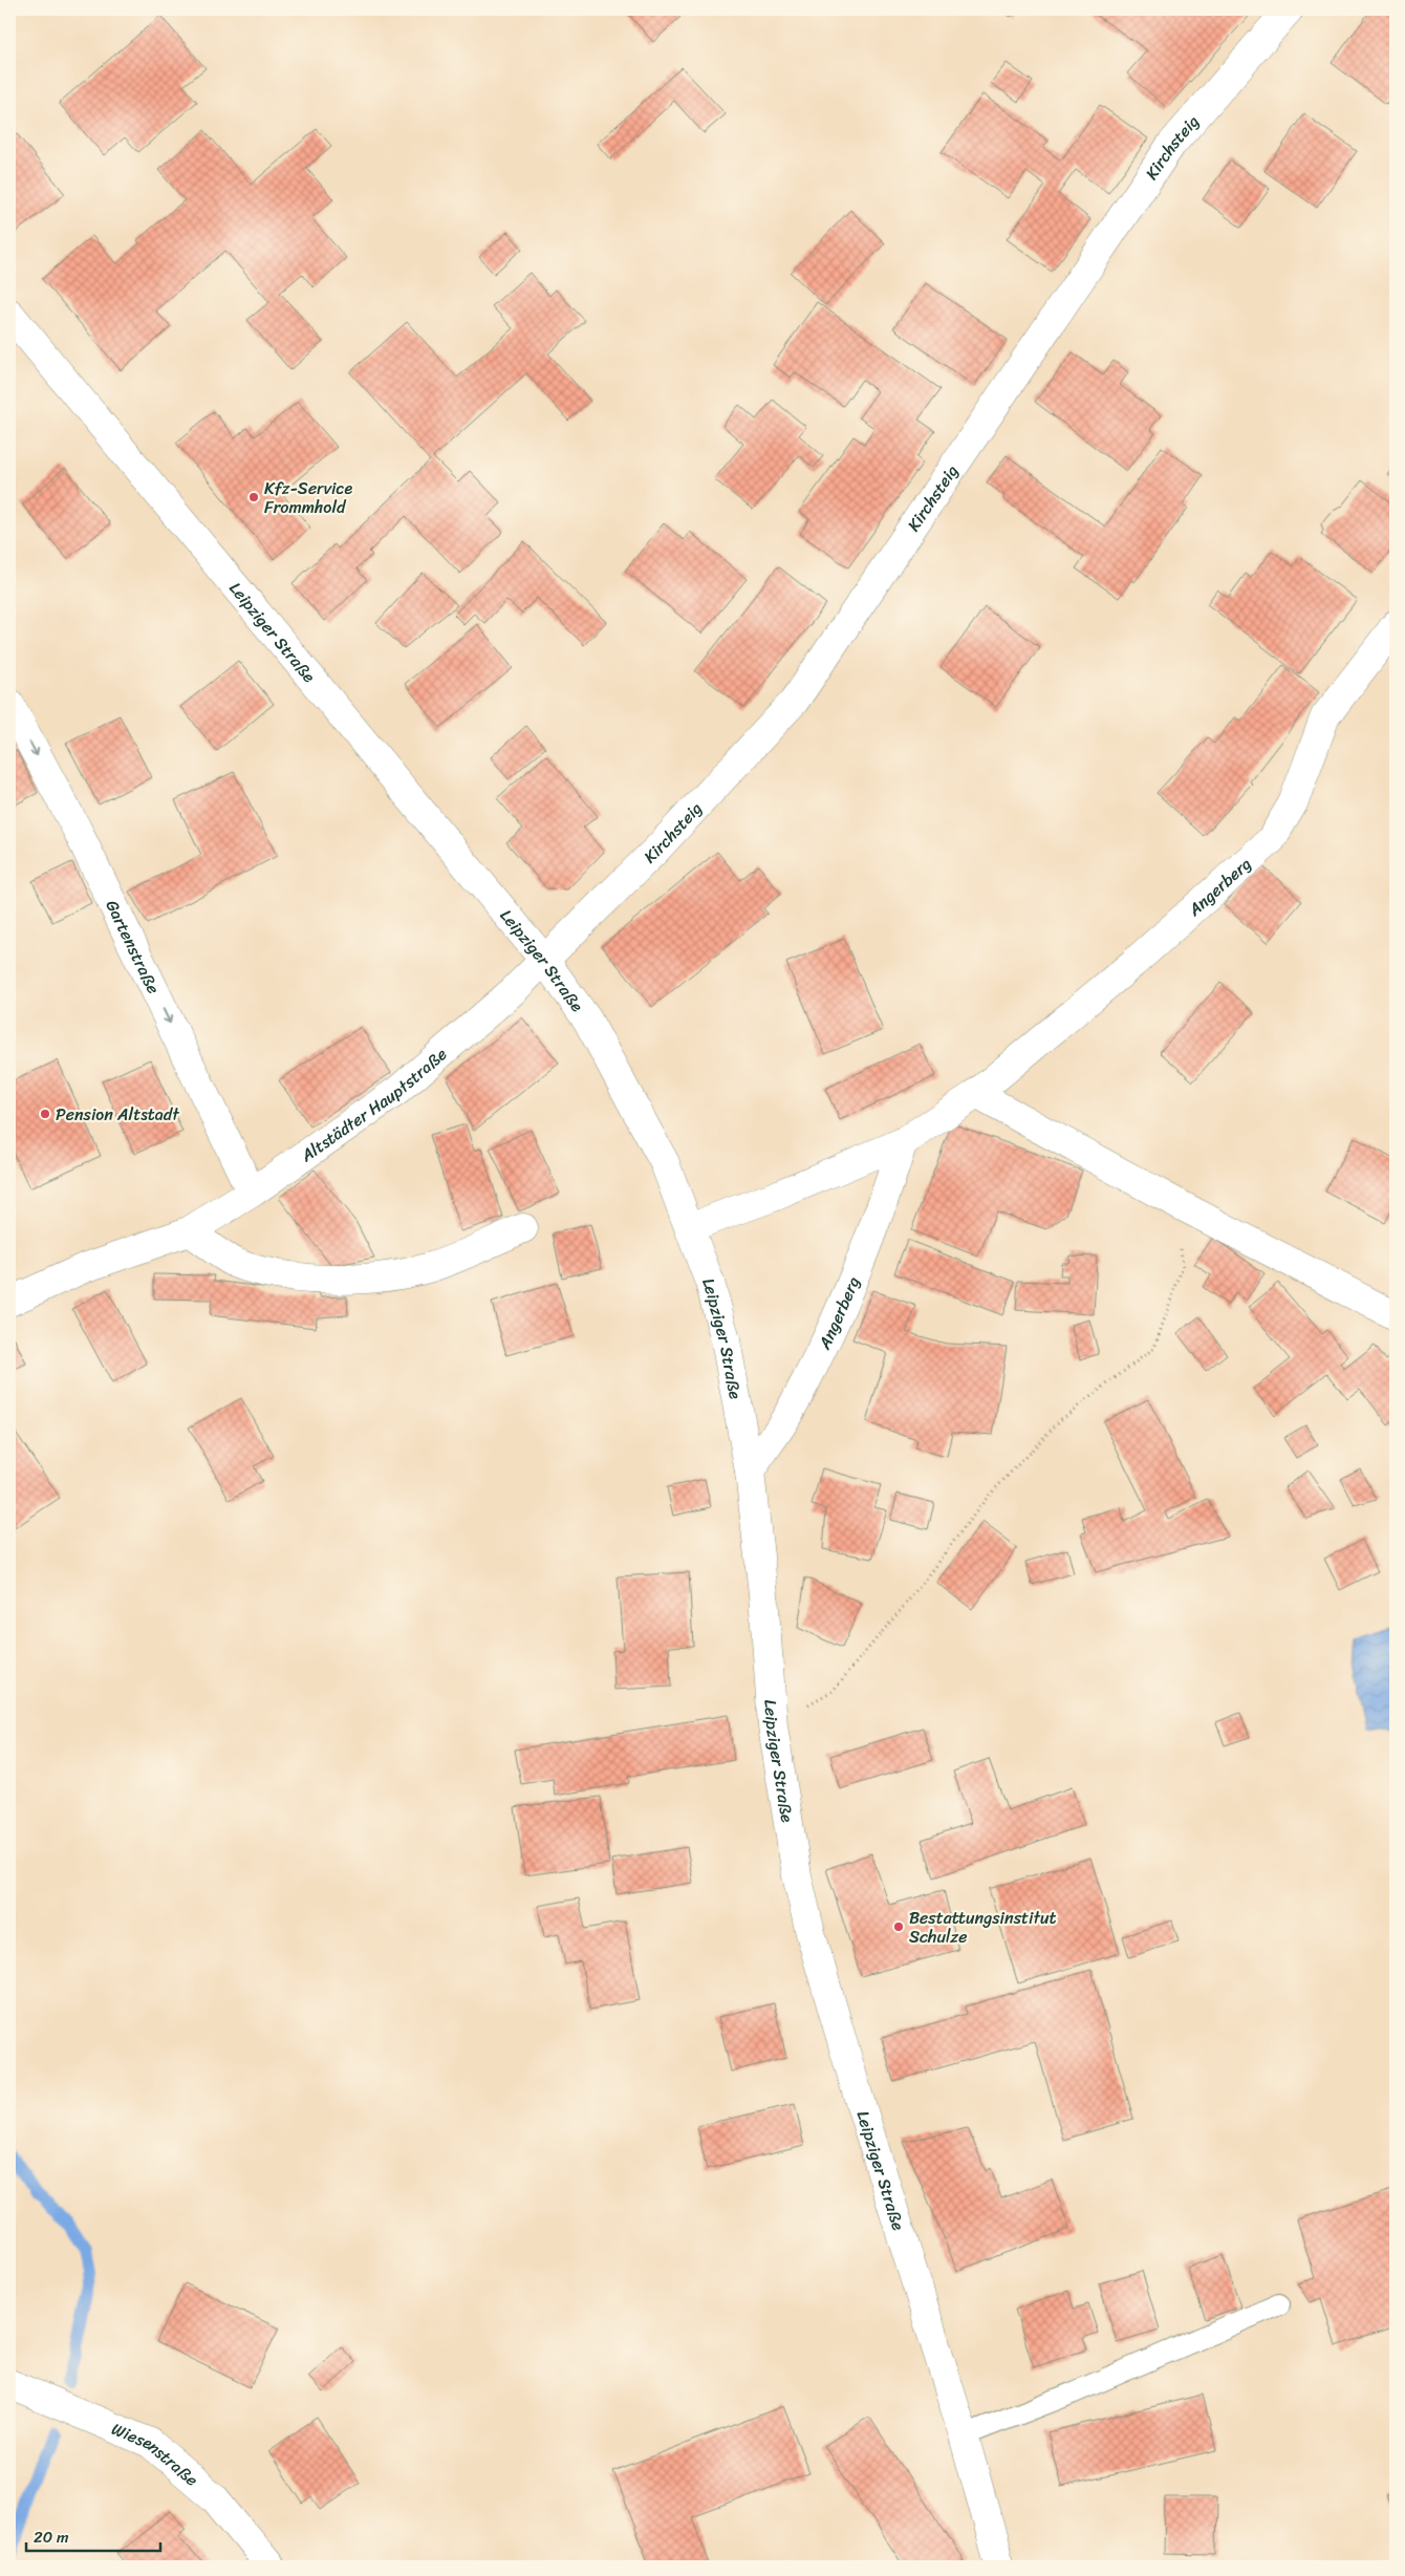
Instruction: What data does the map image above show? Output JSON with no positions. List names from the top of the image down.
{
  "streets": {
    "street": [
      "Kirchsteig",
      "Leipziger Straße",
      "Angerberg",
      "Gartenstraße",
      "Altstädter Hauptstraße",
      "Wiesenstraße"
    ]
  },
  "crossings": [
    ["Kirchsteig", "Leipziger Straße"],
    ["Kirchsteig", "Altstädter Hauptstraße"],
    ["Leipziger Straße", "Angerberg"],
    ["Leipziger Straße", "Altstädter Hauptstraße"],
    ["Gartenstraße", "Altstädter Hauptstraße"]
  ],
  "one_way": ["Gartenstraße"],
  "places": ["Kfz-Service Frommhold", "Pension Altstadt", "Bestattungsinstitut Schulze"],
  "scale_bar": "20 m"
}
